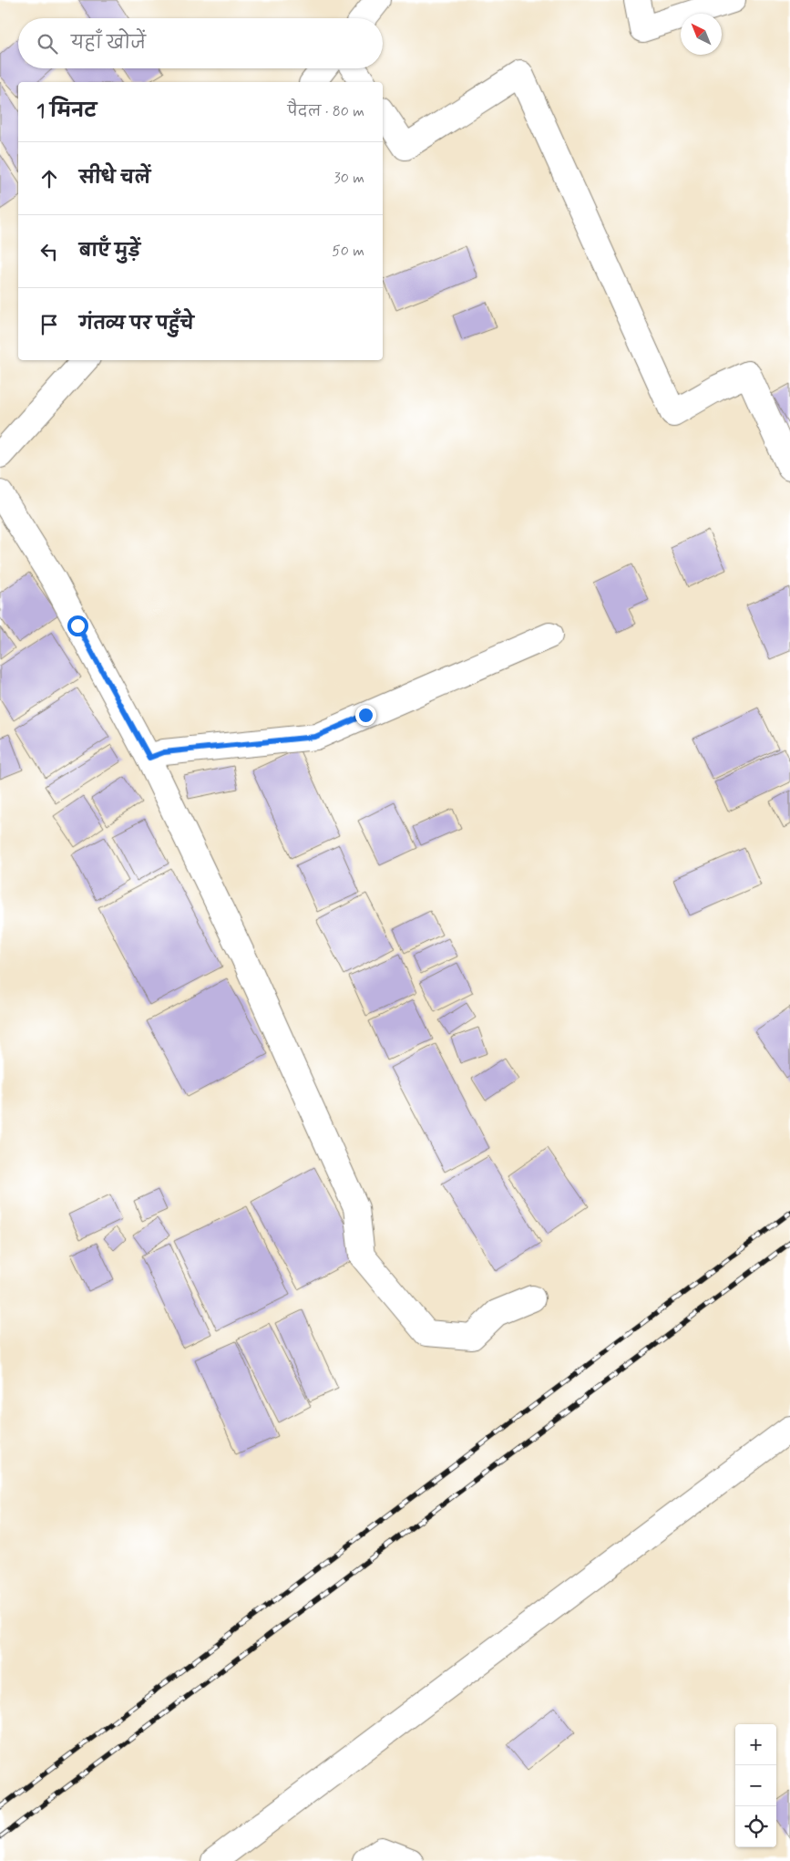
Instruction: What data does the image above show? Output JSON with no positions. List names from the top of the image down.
{
  "north": "top left",
  "page": {
    "search": "यहाँ खोजें",
    "heading": ["1 मिनट", "पैदल · 80 m"],
    "list": [
      ["सीधे चलें", "30 m"],
      ["बाएँ मुड़ें", "50 m"],
      "गंतव्य पर पहुँचे"
    ],
    "map_buttons": ["+", "−"]
  }
}
